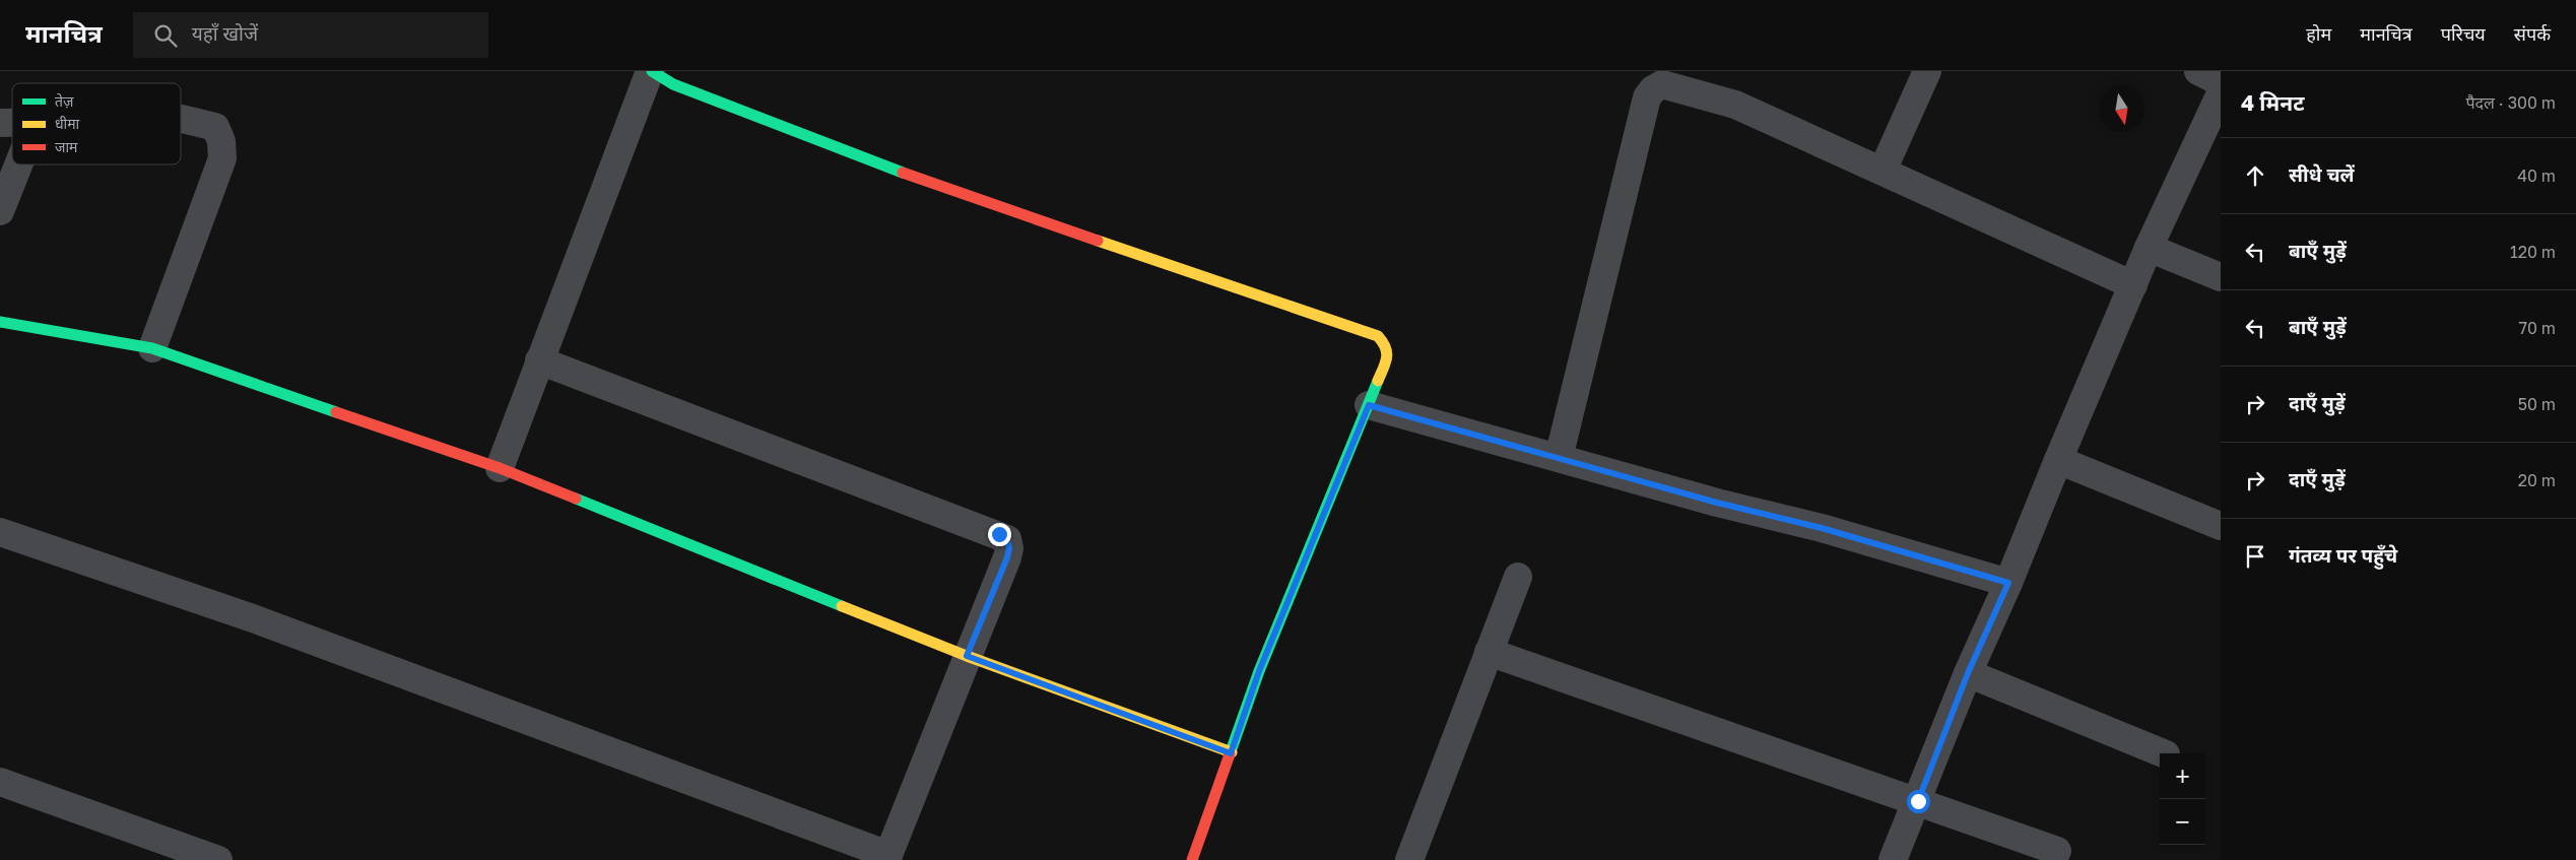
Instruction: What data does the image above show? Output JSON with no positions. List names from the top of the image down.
{
  "legend": ["तेज़", "धीमा", "जाम"],
  "north": "bottom",
  "page": {
    "header": "मानचित्र",
    "search": "यहाँ खोजें",
    "nav": [
      "होम",
      "मानचित्र",
      "परिचय",
      "संपर्क"
    ],
    "heading": ["4 मिनट", "पैदल · 300 m"],
    "list": [
      ["सीधे चलें", "40 m"],
      ["बाएँ मुड़ें", "120 m"],
      ["बाएँ मुड़ें", "70 m"],
      ["दाएँ मुड़ें", "50 m"],
      ["दाएँ मुड़ें", "20 m"],
      "गंतव्य पर पहुँचे"
    ],
    "map_buttons": ["+", "−"]
  }
}
